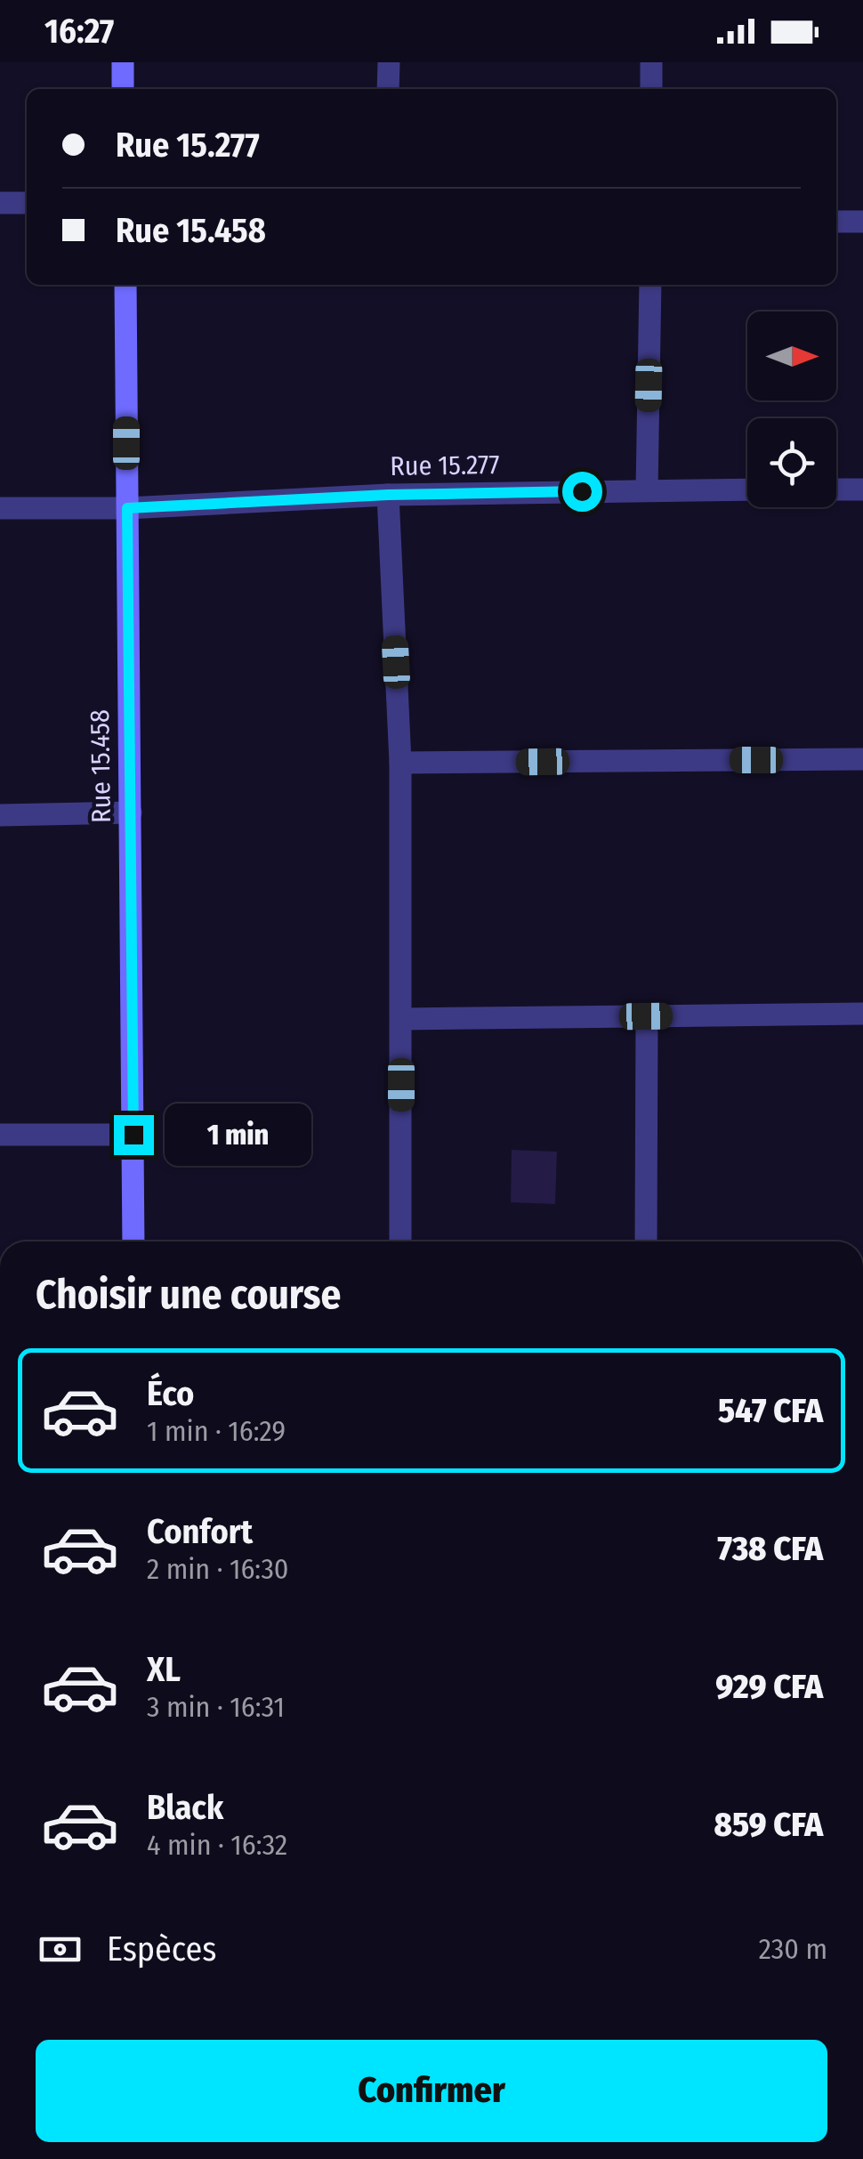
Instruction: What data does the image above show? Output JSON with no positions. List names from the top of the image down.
{
  "streets": {
    "main road": ["Rue 15.458"],
    "street": ["Rue 15.277"]
  },
  "crossings": [
    ["Rue 15.277", "Rue 15.458"]
  ],
  "north": "right",
  "page": {
    "status": "16:27",
    "banner": ["Rue 15.277", "Rue 15.458"],
    "bubble": "1 min",
    "heading": "Choisir une course",
    "list": [
      {
        "name": "Éco",
        "note": "1 min · 16:29",
        "value": "547 CFA"
      },
      {
        "name": "Confort",
        "note": "2 min · 16:30",
        "value": "738 CFA"
      },
      {
        "name": "XL",
        "note": "3 min · 16:31",
        "value": "929 CFA"
      },
      {
        "name": "Black",
        "note": "4 min · 16:32",
        "value": "859 CFA"
      }
    ],
    "pay": ["Espèces", "230 m"],
    "buttons": "Confirmer"
  }
}
